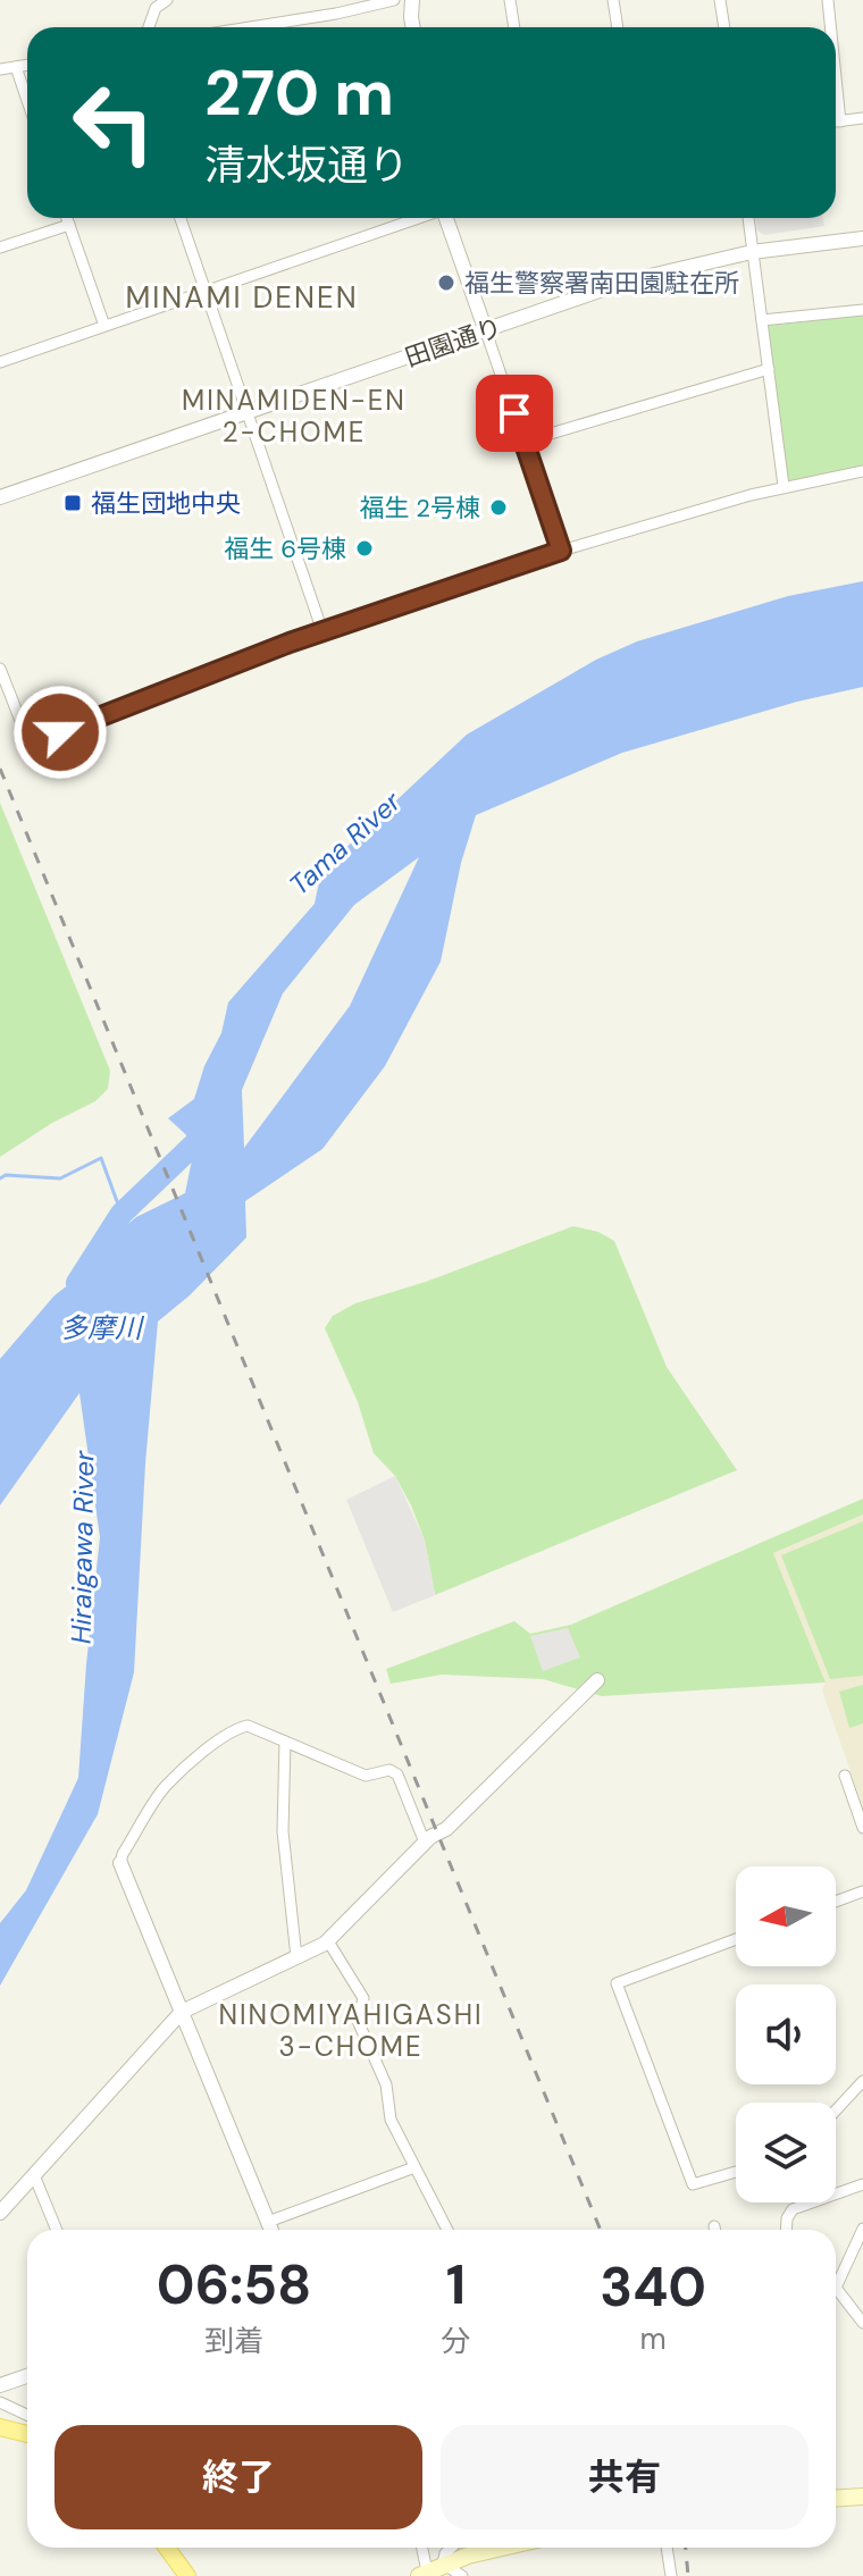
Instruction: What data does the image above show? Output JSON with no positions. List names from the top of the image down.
{
  "streets": {
    "street": ["田園通り"]
  },
  "districts": ["MINAMI DENEN", "MINAMIDEN-EN 2-CHOME", "NINOMIYAHIGASHI 3-CHOME"],
  "water": ["Tama River", "多摩川", "Hiraigawa River"],
  "places": {
    "other": ["福生警察署南田園駐在所", "福生 2号棟", "福生 6号棟"],
    "transit": ["福生団地中央"]
  },
  "north": "left",
  "page": {
    "turn": ["270 m", "清水坂通り"],
    "eta": [
      "06:58",
      "到着",
      "1",
      "分",
      "340",
      "m"
    ],
    "buttons": ["終了", "共有"]
  }
}
